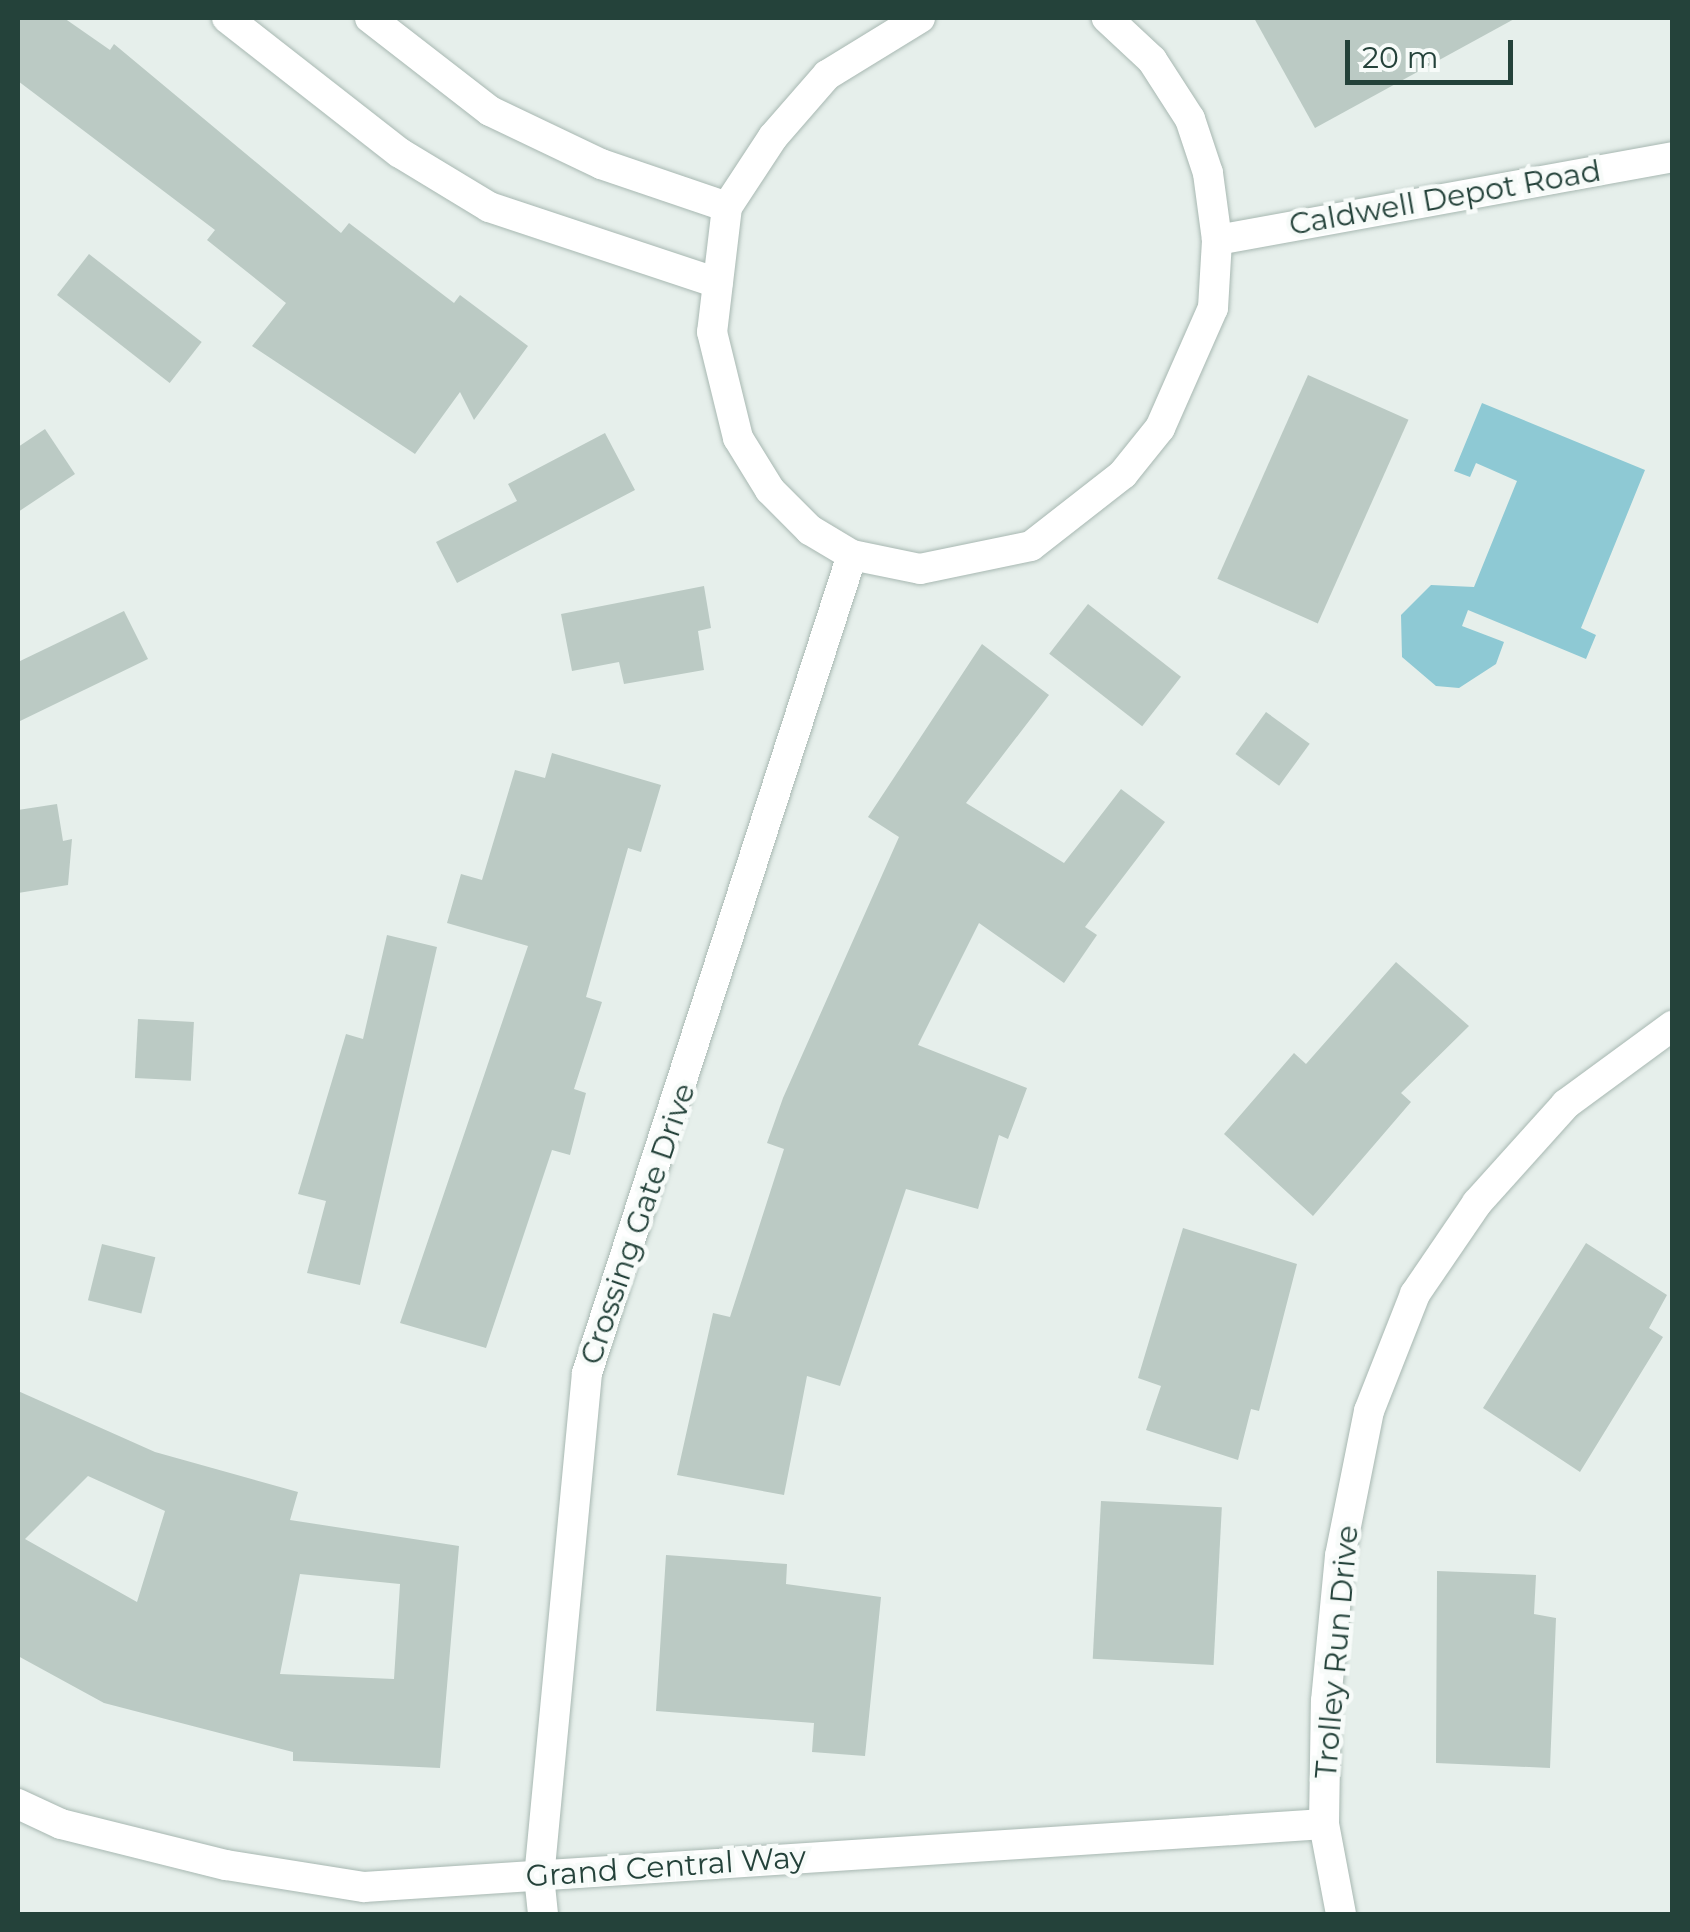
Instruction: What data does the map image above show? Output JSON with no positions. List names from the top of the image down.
{
  "streets": {
    "street": [
      "Caldwell Depot Road",
      "Crossing Gate Drive",
      "Trolley Run Drive",
      "Grand Central Way"
    ]
  },
  "crossings": [
    ["Crossing Gate Drive", "Grand Central Way"],
    ["Trolley Run Drive", "Grand Central Way"]
  ],
  "scale_bar": "20 m"
}
